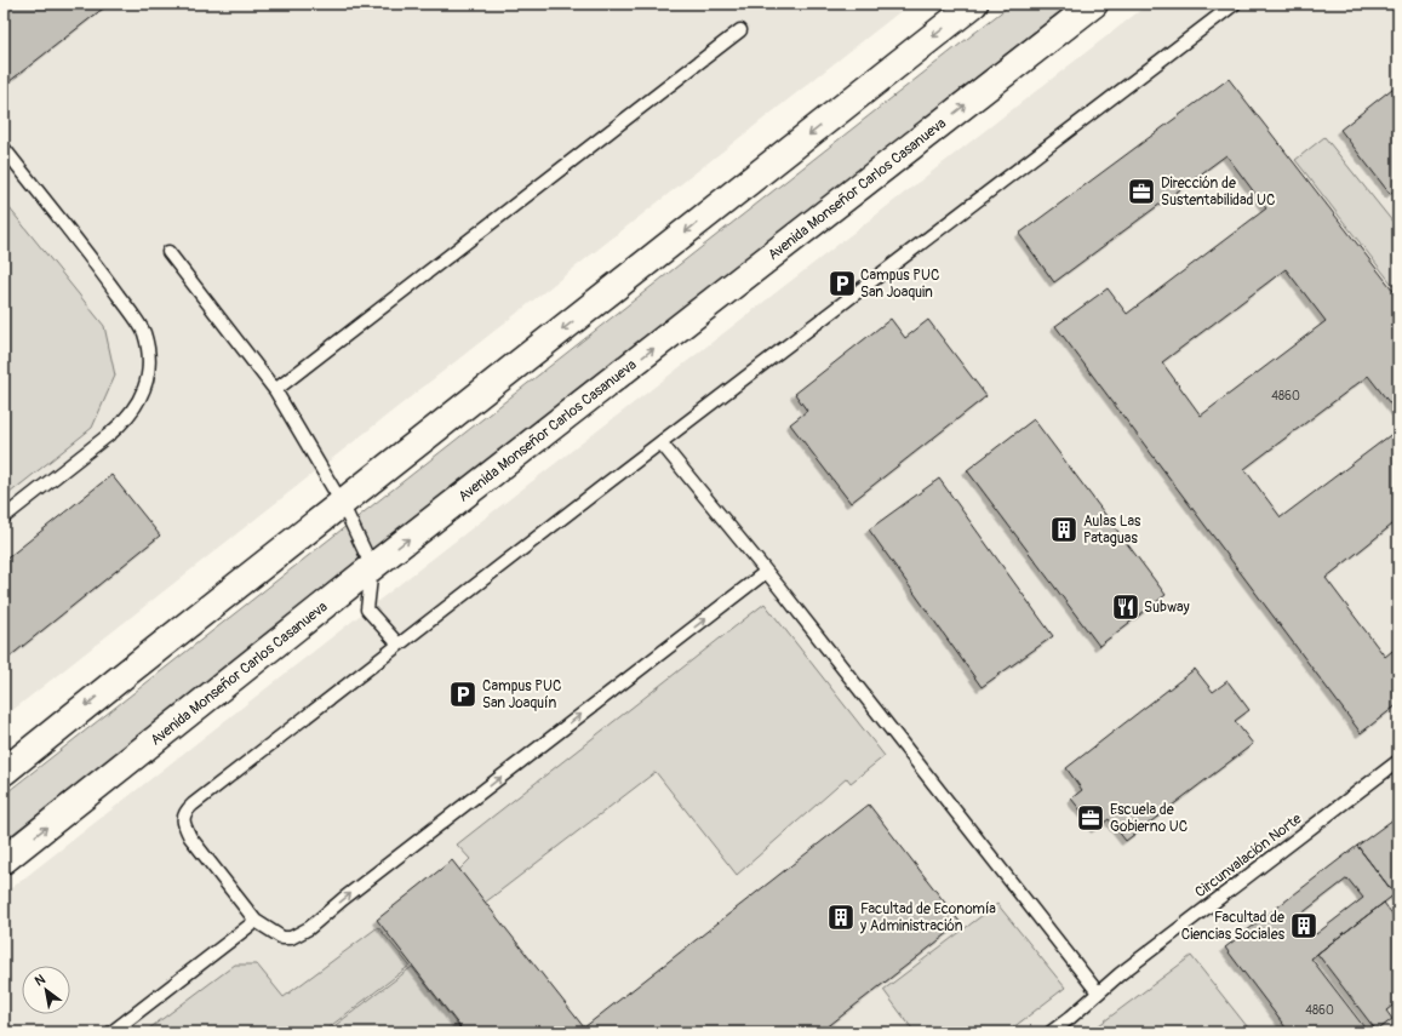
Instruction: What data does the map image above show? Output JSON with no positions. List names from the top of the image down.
{
  "streets": {
    "main road": ["Avenida Monseñor Carlos Casanueva"],
    "lane": ["Circunvalación Norte"]
  },
  "places": {
    "office": ["Dirección de Sustentabilidad UC", "Escuela de Gobierno UC"],
    "parking": ["Campus PUC San Joaquin", "Campus PUC San Joaquín"],
    "building": ["Aulas Las Pataguas", "Facultad de Economía y Administración", "Facultad de Ciencias Sociales"],
    "restaurant": ["Subway"]
  },
  "house_numbers": ["4860", "4860"],
  "north": "top left"
}
